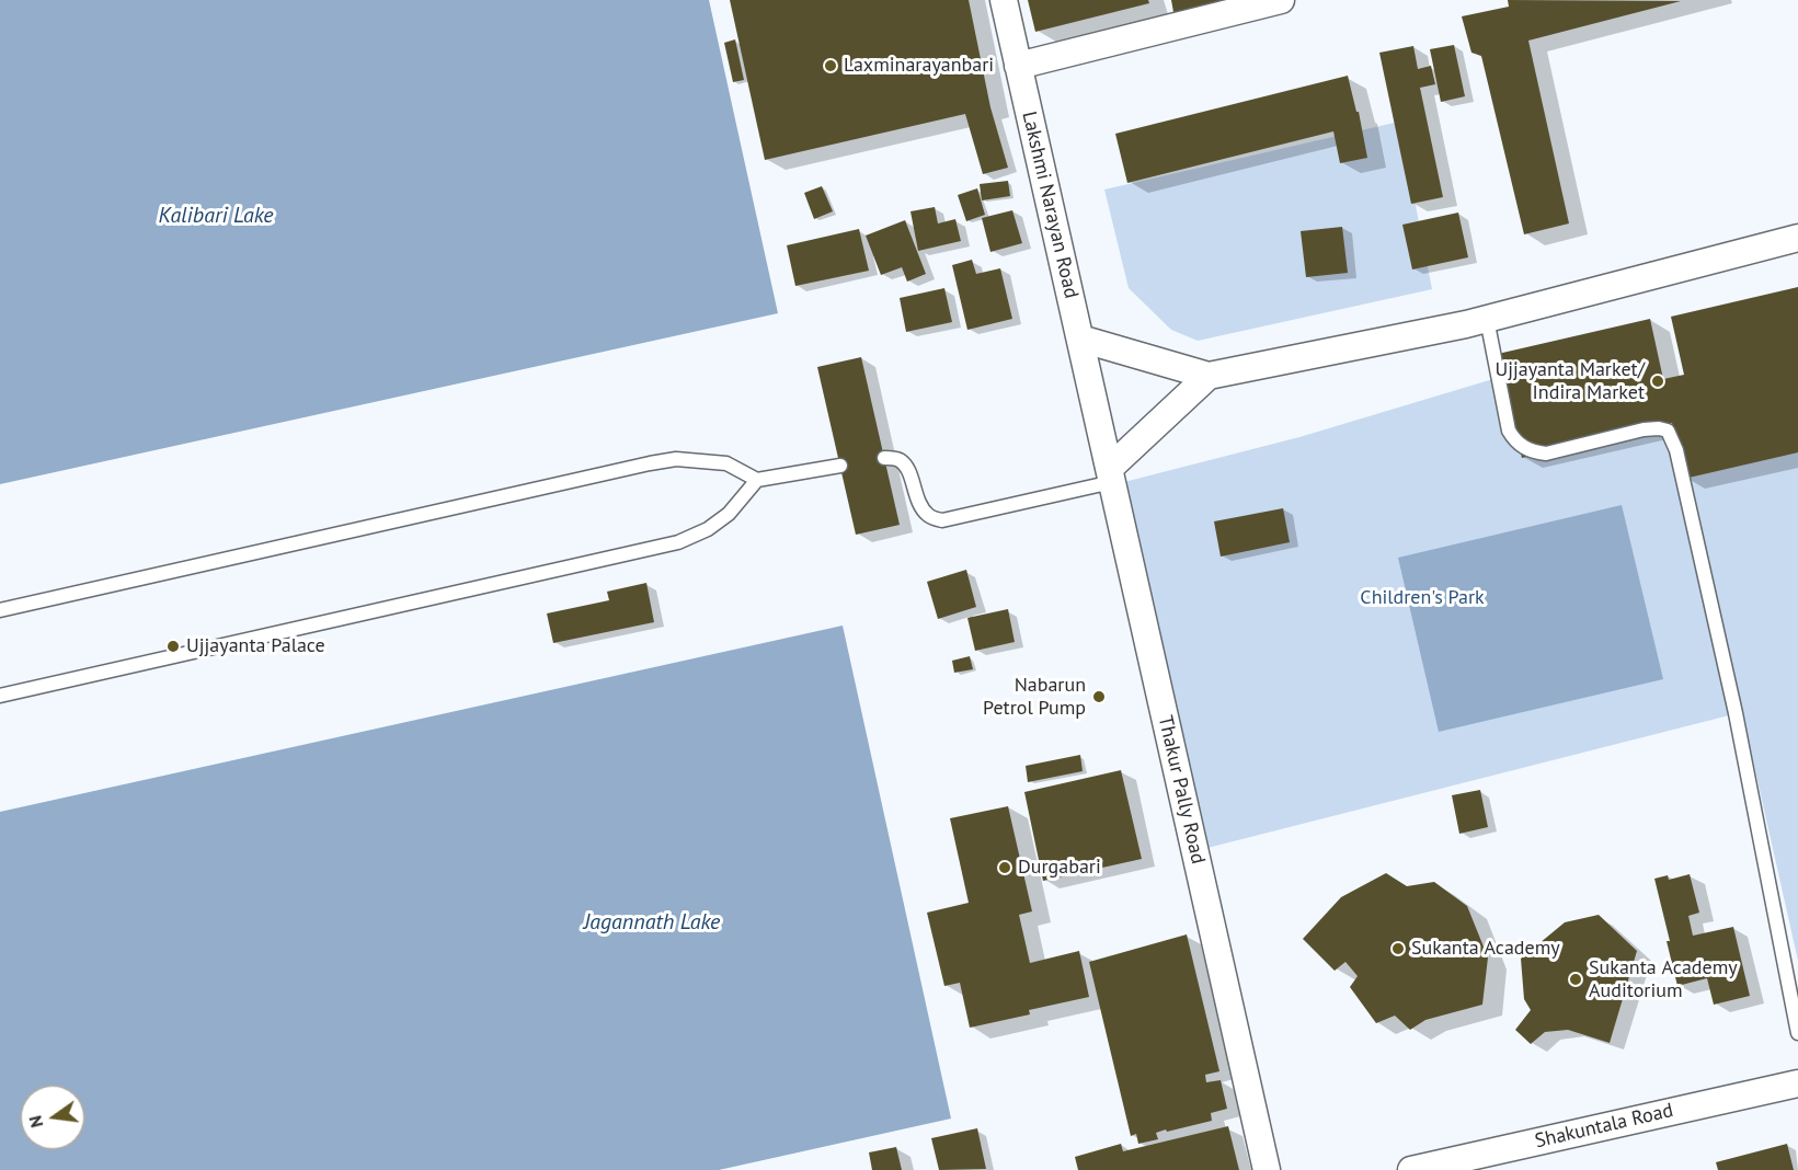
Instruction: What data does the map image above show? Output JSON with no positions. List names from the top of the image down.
{
  "streets": {
    "street": ["Lakshmi Narayan Road", "Thakur Pally Road", "Shakuntala Road"]
  },
  "crossings": [
    ["Lakshmi Narayan Road", "Thakur Pally Road"]
  ],
  "water": ["Kalibari Lake", "Jagannath Lake"],
  "parks": ["Children's Park"],
  "places": [
    "Laxminarayanbari",
    "Ujjayanta Market/ Indira Market",
    "Ujjayanta Palace",
    "Nabarun Petrol Pump",
    "Durgabari",
    "Sukanta Academy",
    "Sukanta Academy Auditorium"
  ],
  "north": "left"
}
